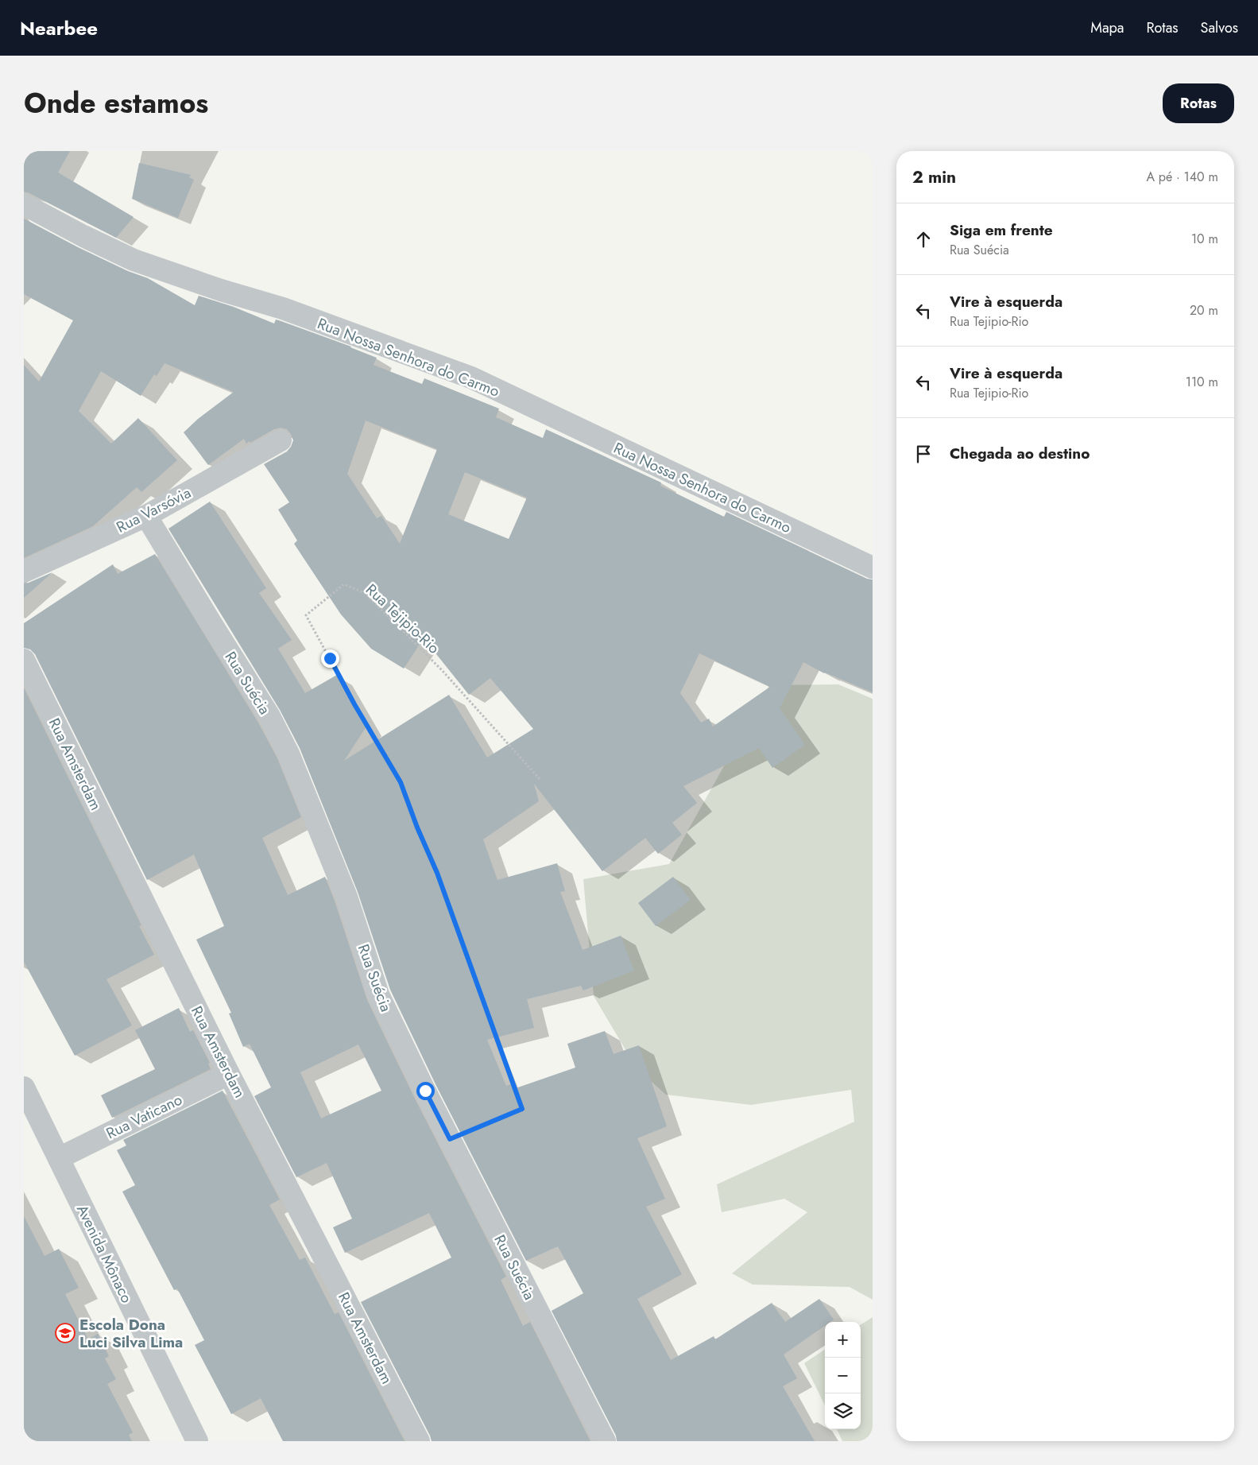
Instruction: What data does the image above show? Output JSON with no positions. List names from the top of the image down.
{
  "streets": {
    "street": [
      "Rua Nossa Senhora do Carmo",
      "Rua Varsóvia",
      "Rua Suécia",
      "Rua Amsterdam",
      "Rua Vaticano",
      "Avenida Mônaco"
    ],
    "path": ["Rua Tejipio-Rio"]
  },
  "crossings": [
    ["Rua Varsóvia", "Rua Suécia"],
    ["Rua Tejipio-Rio", "Rua Suécia"],
    ["Rua Amsterdam", "Rua Vaticano"],
    ["Rua Vaticano", "Avenida Mônaco"]
  ],
  "places": {
    "school or university": ["Escola Dona Luci Silva Lima"]
  },
  "page": {
    "header": "Nearbee",
    "nav": ["Mapa", "Rotas", "Salvos"],
    "title": "Onde estamos",
    "buttons": "Rotas",
    "heading": ["2 min", "A pé · 140 m"],
    "list": [
      ["Siga em frente", "Rua Suécia", "10 m"],
      ["Vire à esquerda", "Rua Tejipio-Rio", "20 m"],
      ["Vire à esquerda", "Rua Tejipio-Rio", "110 m"],
      "Chegada ao destino"
    ],
    "map_buttons": ["+", "−"]
  }
}
